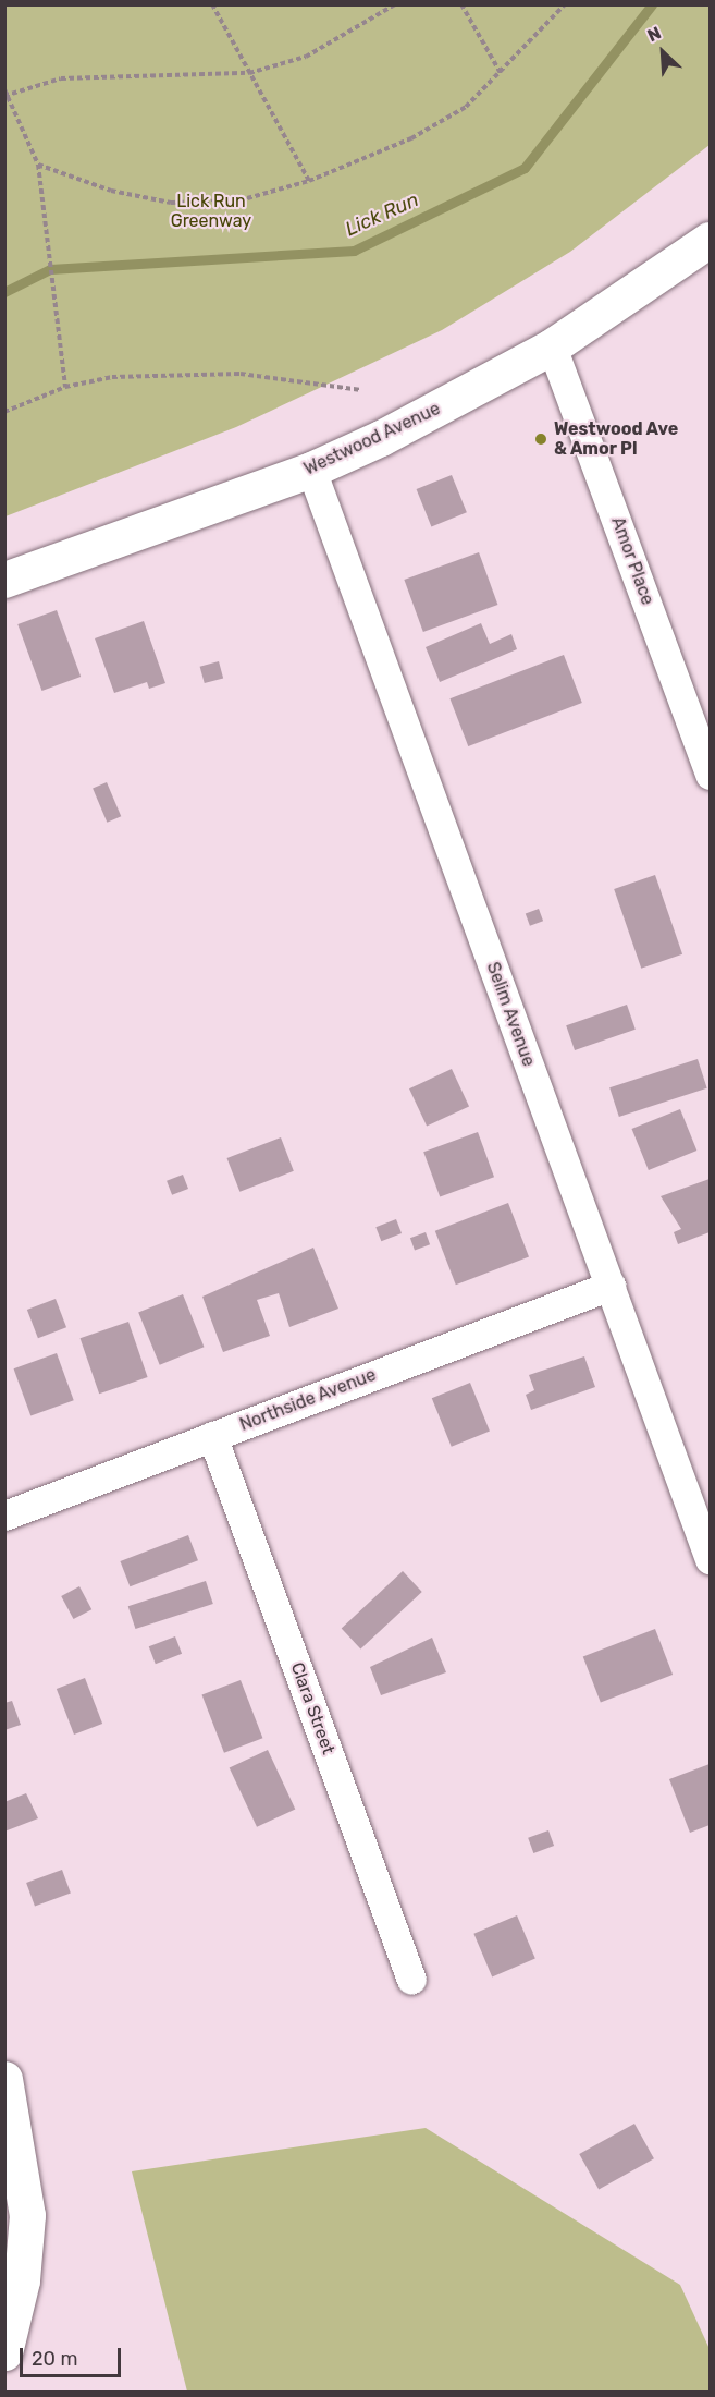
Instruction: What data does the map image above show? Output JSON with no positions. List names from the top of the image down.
{
  "streets": {
    "main road": ["Westwood Avenue"],
    "street": [
      "Amor Place",
      "Selim Avenue",
      "Northside Avenue",
      "Clara Street"
    ]
  },
  "crossings": [
    ["Westwood Avenue", "Amor Place"],
    ["Westwood Avenue", "Selim Avenue"],
    ["Selim Avenue", "Northside Avenue"],
    ["Northside Avenue", "Clara Street"]
  ],
  "water": ["Lick Run"],
  "parks": ["Lick Run Greenway"],
  "places": ["Westwood Ave & Amor Pl"],
  "scale_bar": "20 m",
  "north": "top left"
}
